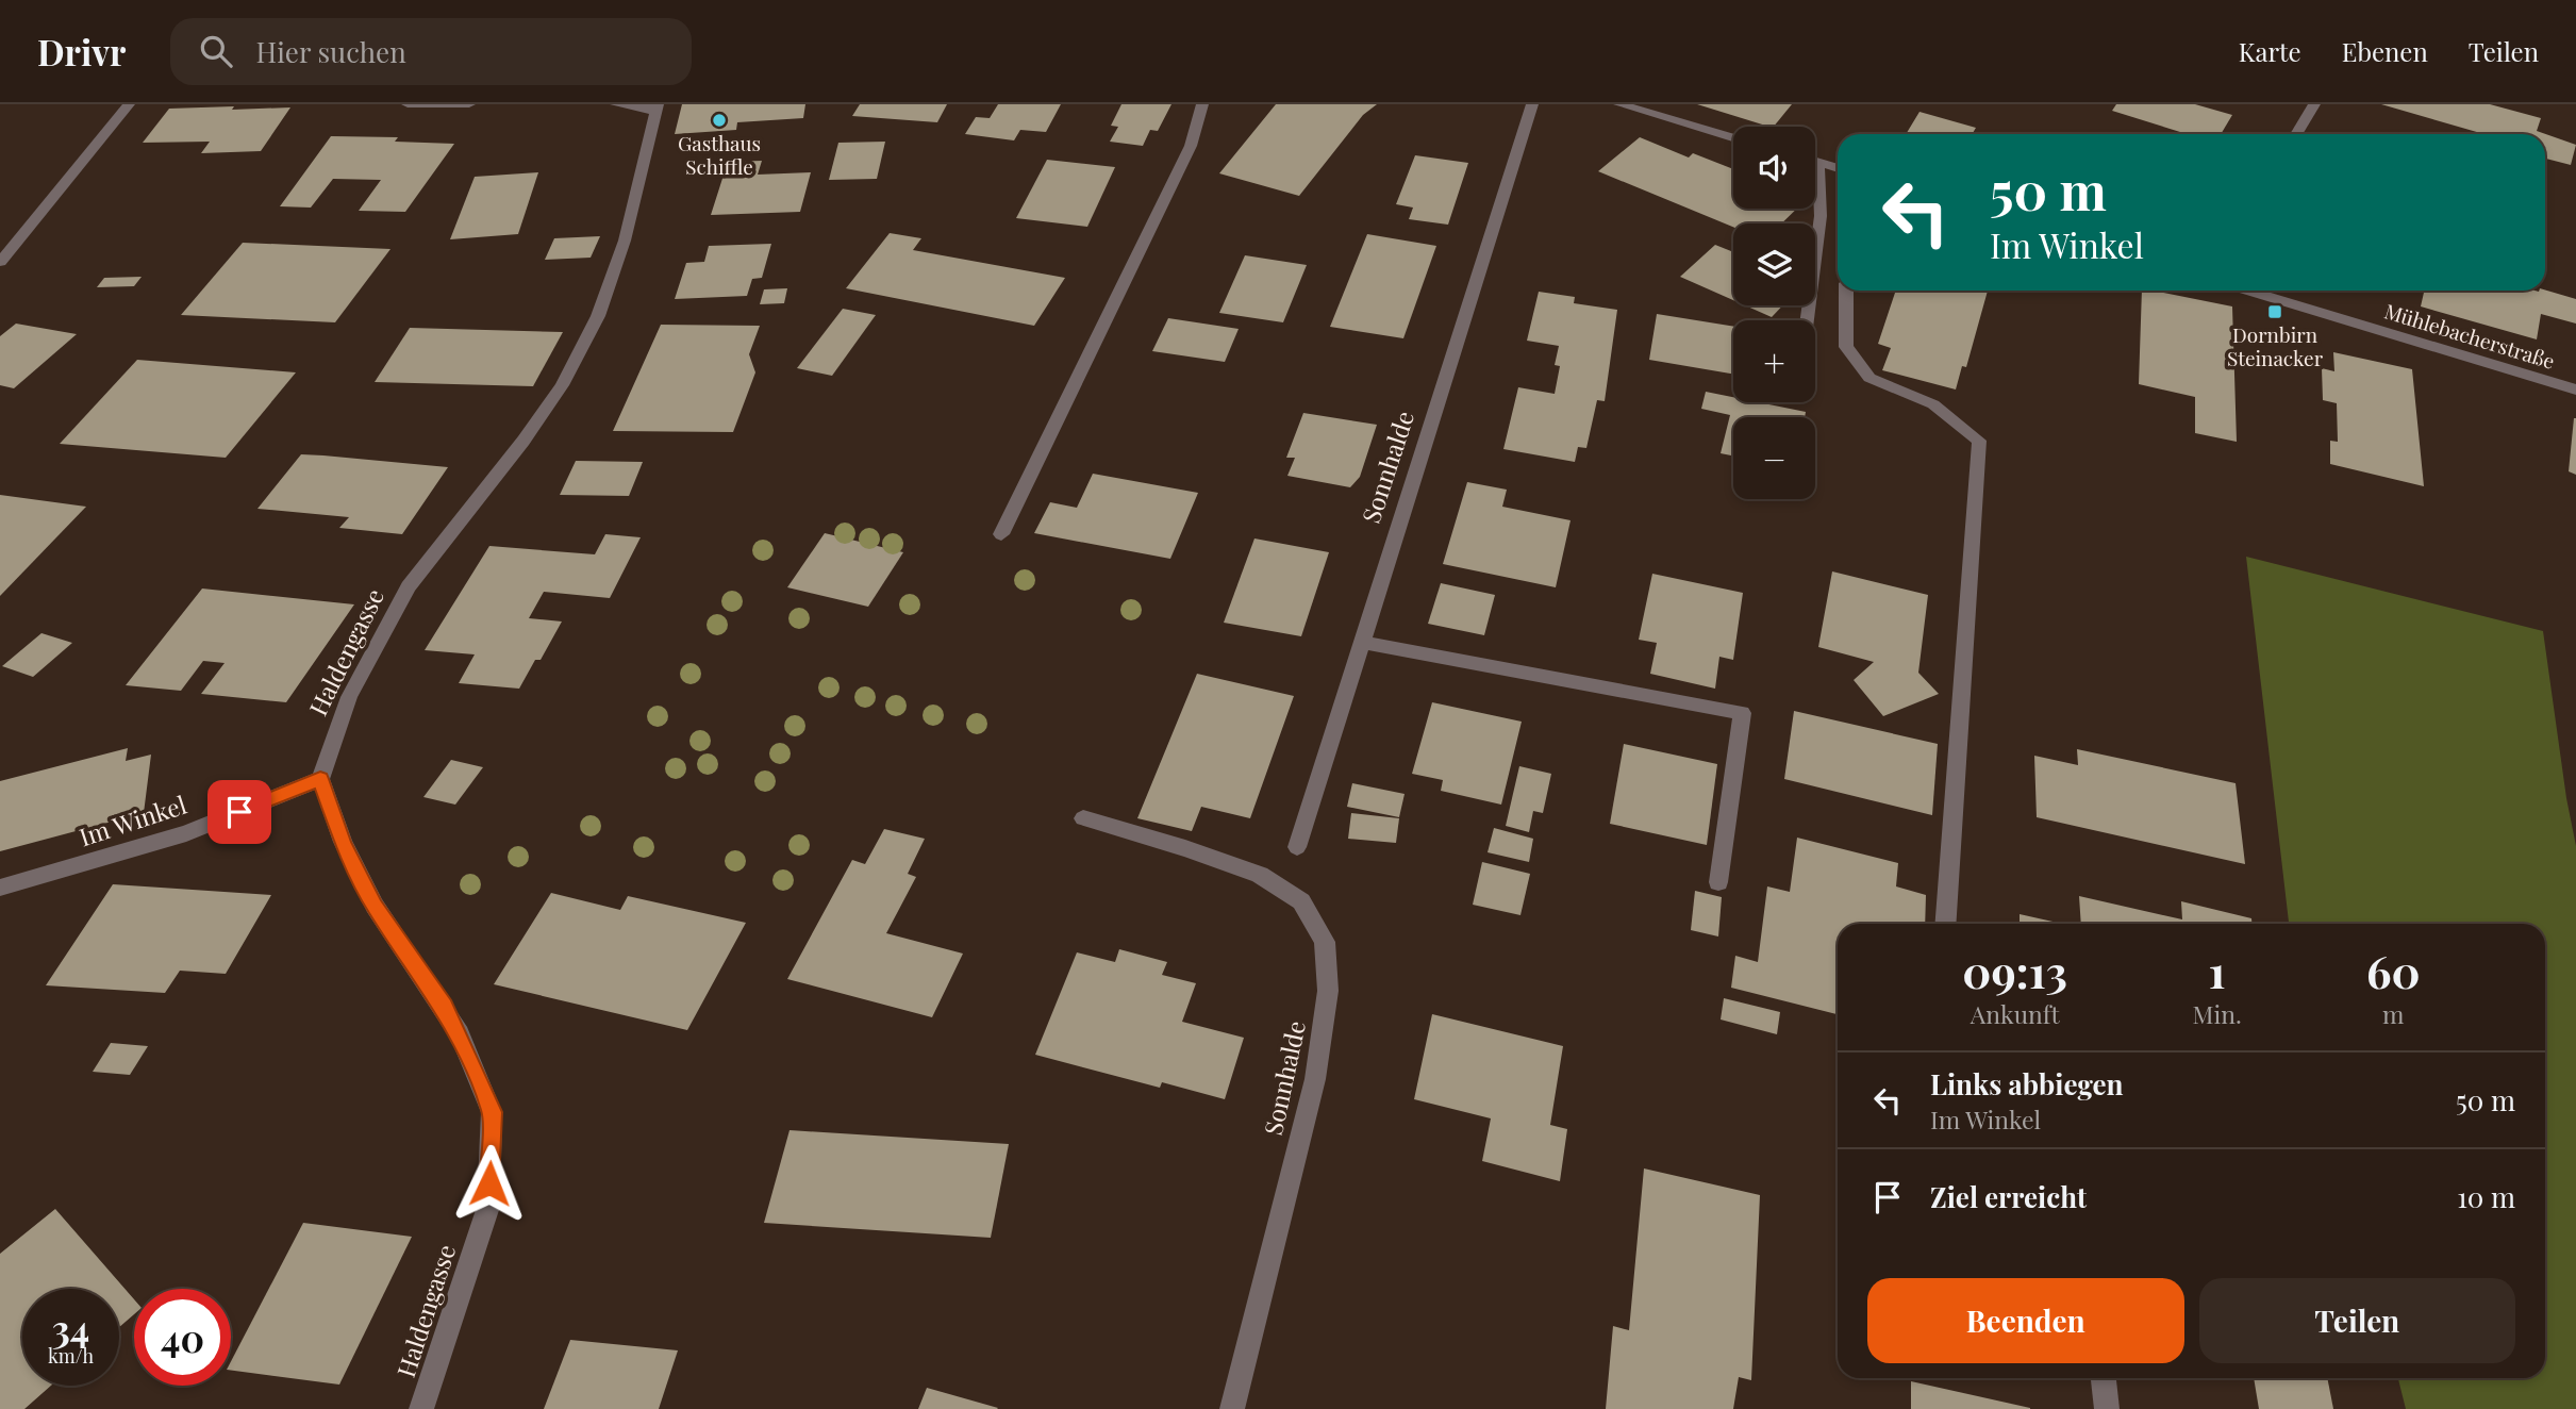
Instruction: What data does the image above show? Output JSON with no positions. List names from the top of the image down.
{
  "streets": {
    "street": [
      "Mühlebacherstraße",
      "Sonnhalde",
      "Haldengasse",
      "Im Winkel"
    ]
  },
  "crossings": [
    ["Haldengasse", "Im Winkel"]
  ],
  "places": {
    "other": ["Gasthaus Schiffle"],
    "transit": ["Dornbirn Steinacker"]
  },
  "page": {
    "header": "Drivr",
    "search": "Hier suchen",
    "nav": ["Karte", "Ebenen", "Teilen"],
    "map_buttons": ["+", "−"],
    "turn": ["50 m", "Im Winkel"],
    "eta": [
      "09:13",
      "Ankunft",
      "1",
      "Min.",
      "60",
      "m"
    ],
    "list": [
      {
        "name": "Links abbiegen",
        "note": "Im Winkel",
        "value": "50 m"
      },
      {
        "name": "Ziel erreicht",
        "value": "10 m"
      }
    ],
    "buttons": ["Beenden", "Teilen"],
    "speed": "34 km/h",
    "limit": "40"
  }
}
